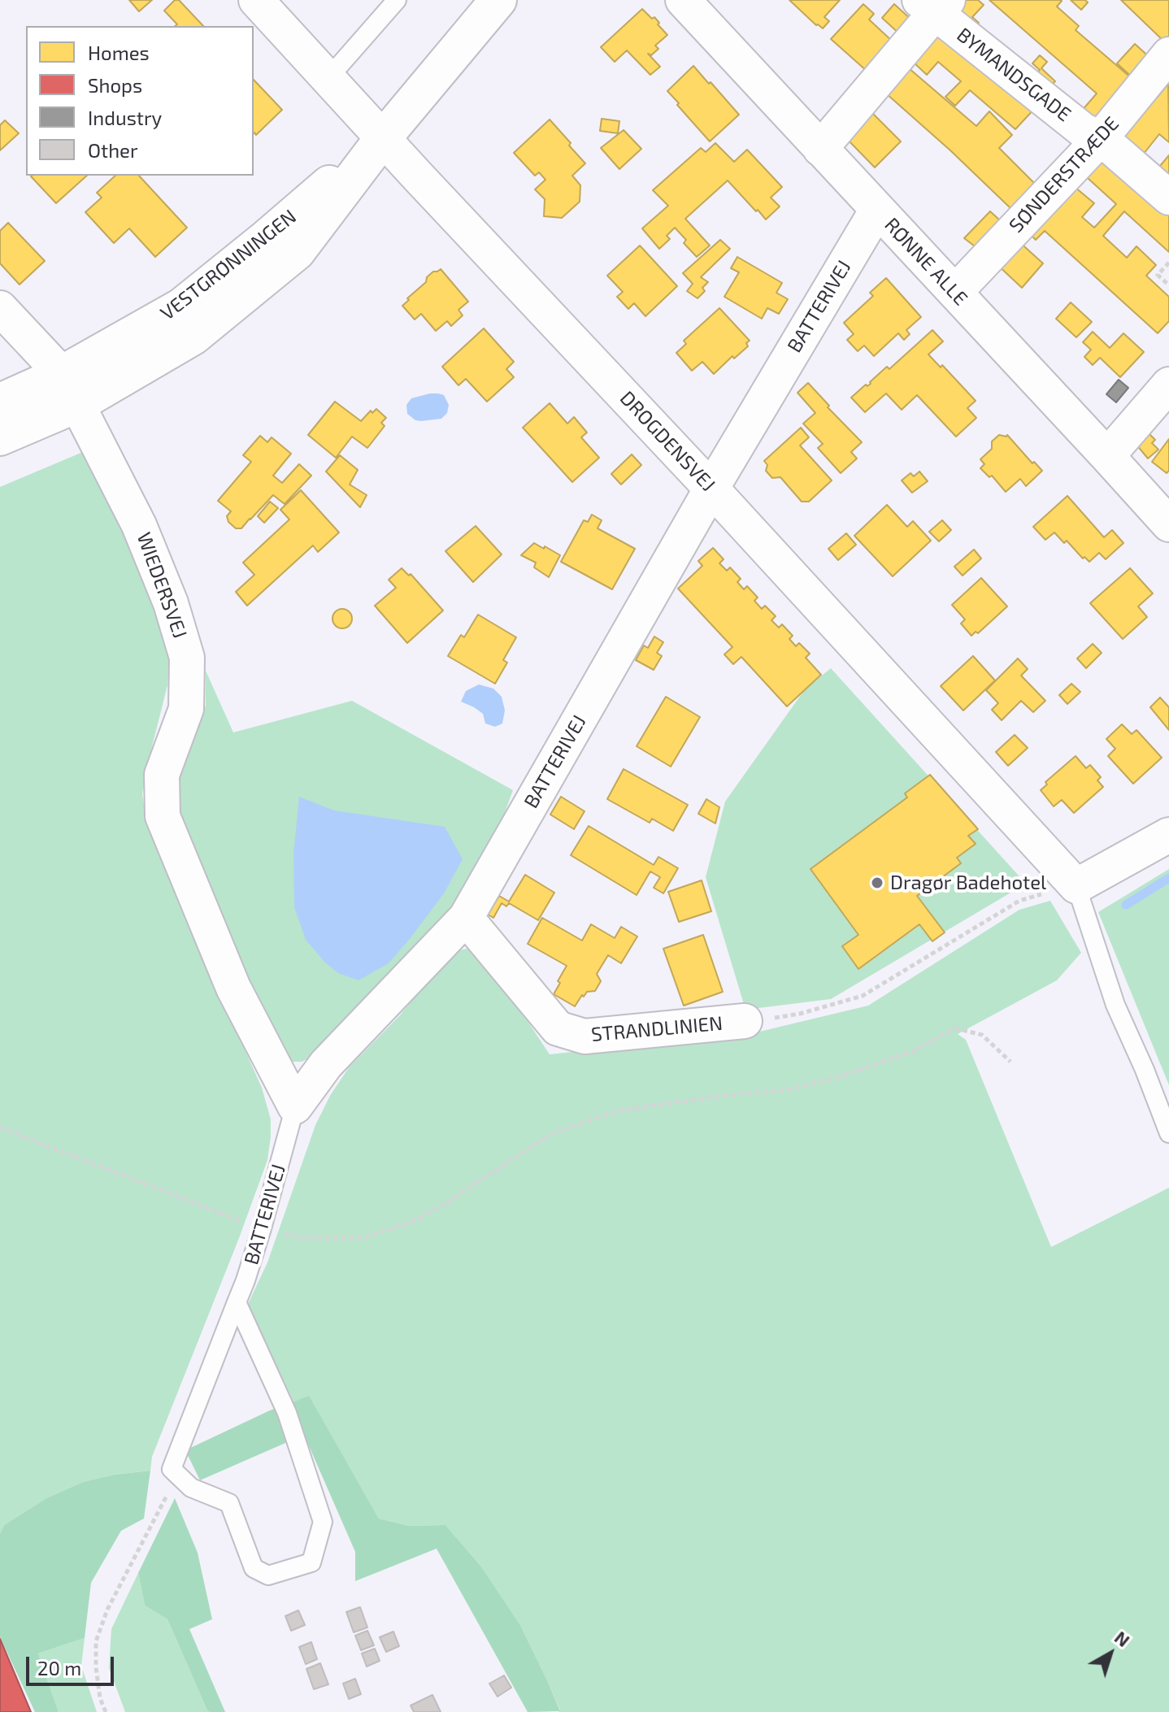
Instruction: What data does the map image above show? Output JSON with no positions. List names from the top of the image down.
{
  "streets": {
    "street": [
      "BYMANDSGADE",
      "SØNDERSTRÆDE",
      "RØNNE ALLE",
      "VESTGRØNNINGEN",
      "BATTERIVEJ",
      "DROGDENSVEJ",
      "WIEDERSVEJ",
      "STRANDLINIEN"
    ]
  },
  "crossings": [
    ["BYMANDSGADE", "SØNDERSTRÆDE"],
    ["SØNDERSTRÆDE", "RØNNE ALLE"],
    ["RØNNE ALLE", "BATTERIVEJ"],
    ["VESTGRØNNINGEN", "DROGDENSVEJ"],
    ["VESTGRØNNINGEN", "WIEDERSVEJ"],
    ["BATTERIVEJ", "DROGDENSVEJ"],
    ["BATTERIVEJ", "WIEDERSVEJ"],
    ["BATTERIVEJ", "STRANDLINIEN"]
  ],
  "places": ["Dragør Badehotel"],
  "legend": [
    "Homes",
    "Shops",
    "Industry",
    "Other"
  ],
  "scale_bar": "20 m",
  "north": "top right"
}
